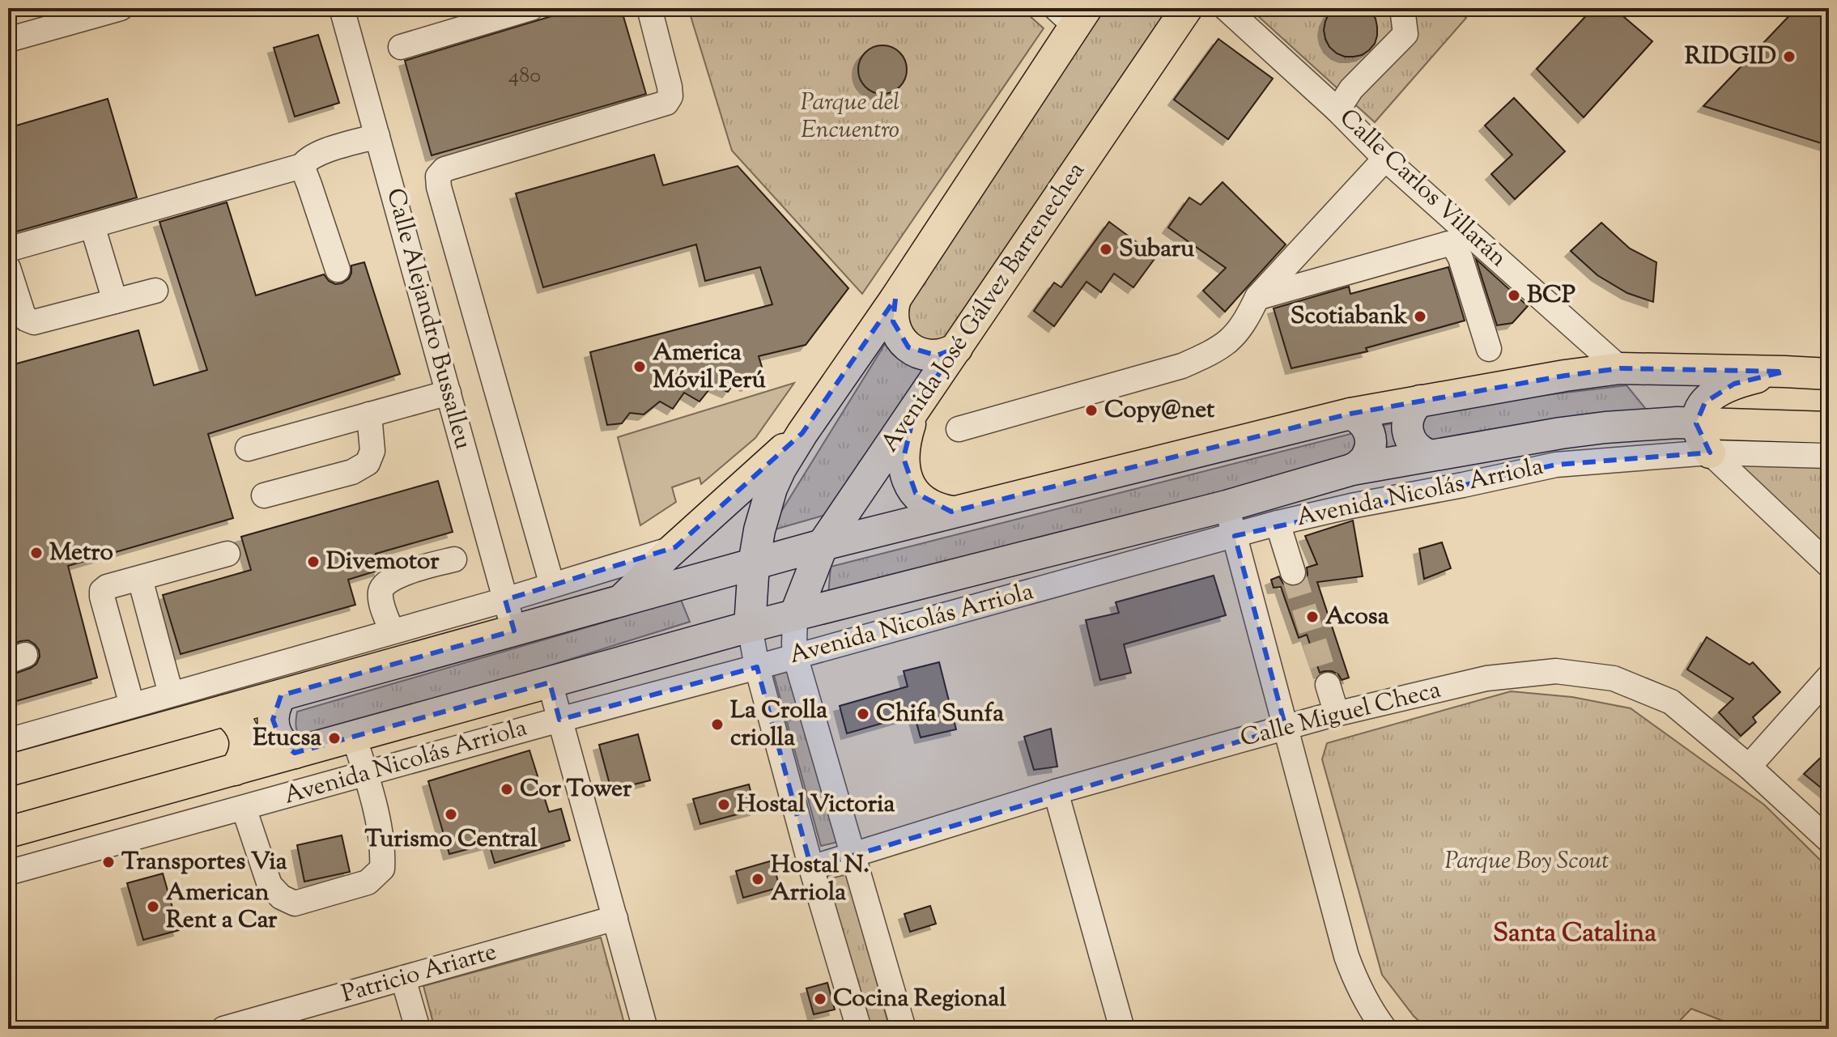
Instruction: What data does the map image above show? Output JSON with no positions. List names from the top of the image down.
{
  "streets": {
    "main road": ["Avenida José Gálvez Barrenechea", "Avenida Nicolás Arriola"],
    "street": [
      "Calle Carlos Villarán",
      "Calle Alejandro Bussalleu",
      "Calle Miguel Checa",
      "Patricio Ariarte"
    ]
  },
  "crossings": [
    ["Avenida José Gálvez Barrenechea", "Avenida Nicolás Arriola"]
  ],
  "districts": ["Santa Catalina"],
  "parks": ["Parque del Encuentro", "Parque Boy Scout"],
  "places": [
    "RIDGID",
    "Subaru",
    "BCP",
    "Scotiabank",
    "America Móvil Perú",
    "Copy@net",
    "Metro",
    "Divemotor",
    "Acosa",
    "Chifa Sunfa",
    "La Crolla criolla",
    "Etucsa",
    "Cor Tower",
    "Hostal Victoria",
    "Turismo Central",
    "Transportes Via",
    "Hostal N. Arriola",
    "American Rent a Car",
    "Cocina Regional"
  ],
  "house_numbers": ["480"]
}
